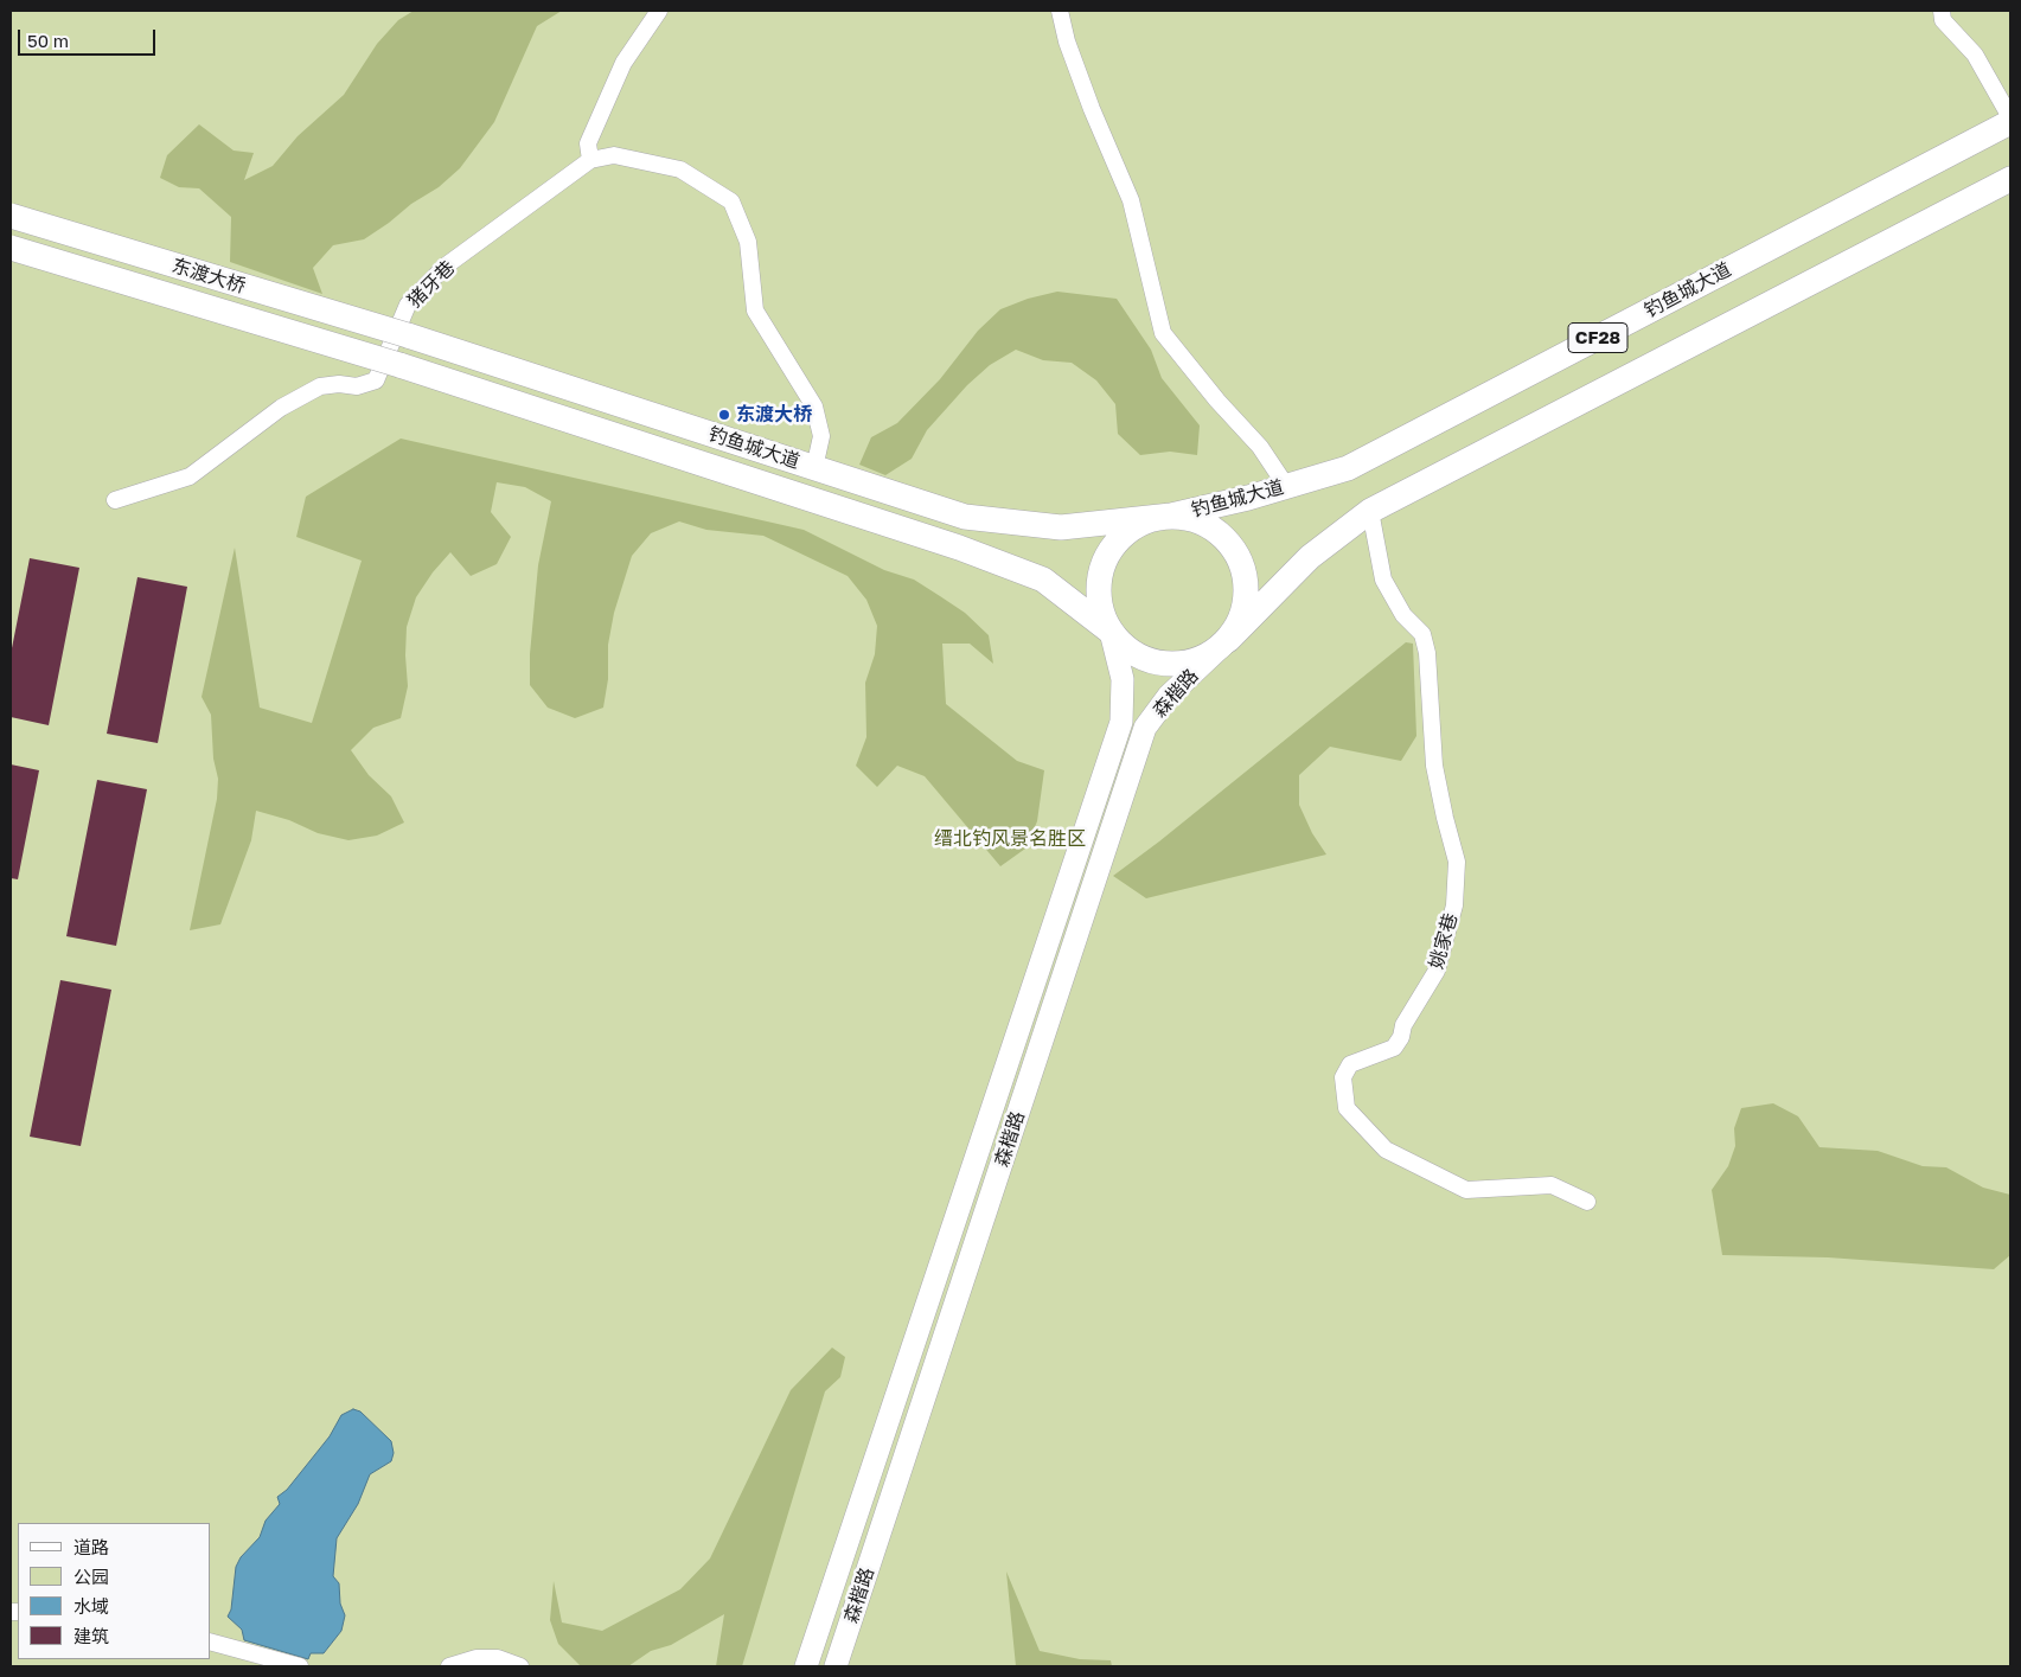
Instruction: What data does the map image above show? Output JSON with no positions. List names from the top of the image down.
{
  "streets": {
    "main road": [
      "东渡大桥",
      "钓鱼城大道",
      "CF28",
      "森楷路"
    ],
    "street": ["猪牙巷", "姚家巷"]
  },
  "crossings": [
    ["东渡大桥", "钓鱼城大道"],
    ["钓鱼城大道", "CF28"],
    ["钓鱼城大道", "森楷路"],
    ["CF28", "森楷路"],
    ["CF28", "姚家巷"]
  ],
  "parks": ["缙北钓风景名胜区"],
  "places": ["东渡大桥"],
  "legend": [
    "道路",
    "公园",
    "水域",
    "建筑"
  ],
  "scale_bar": "50 m"
}
